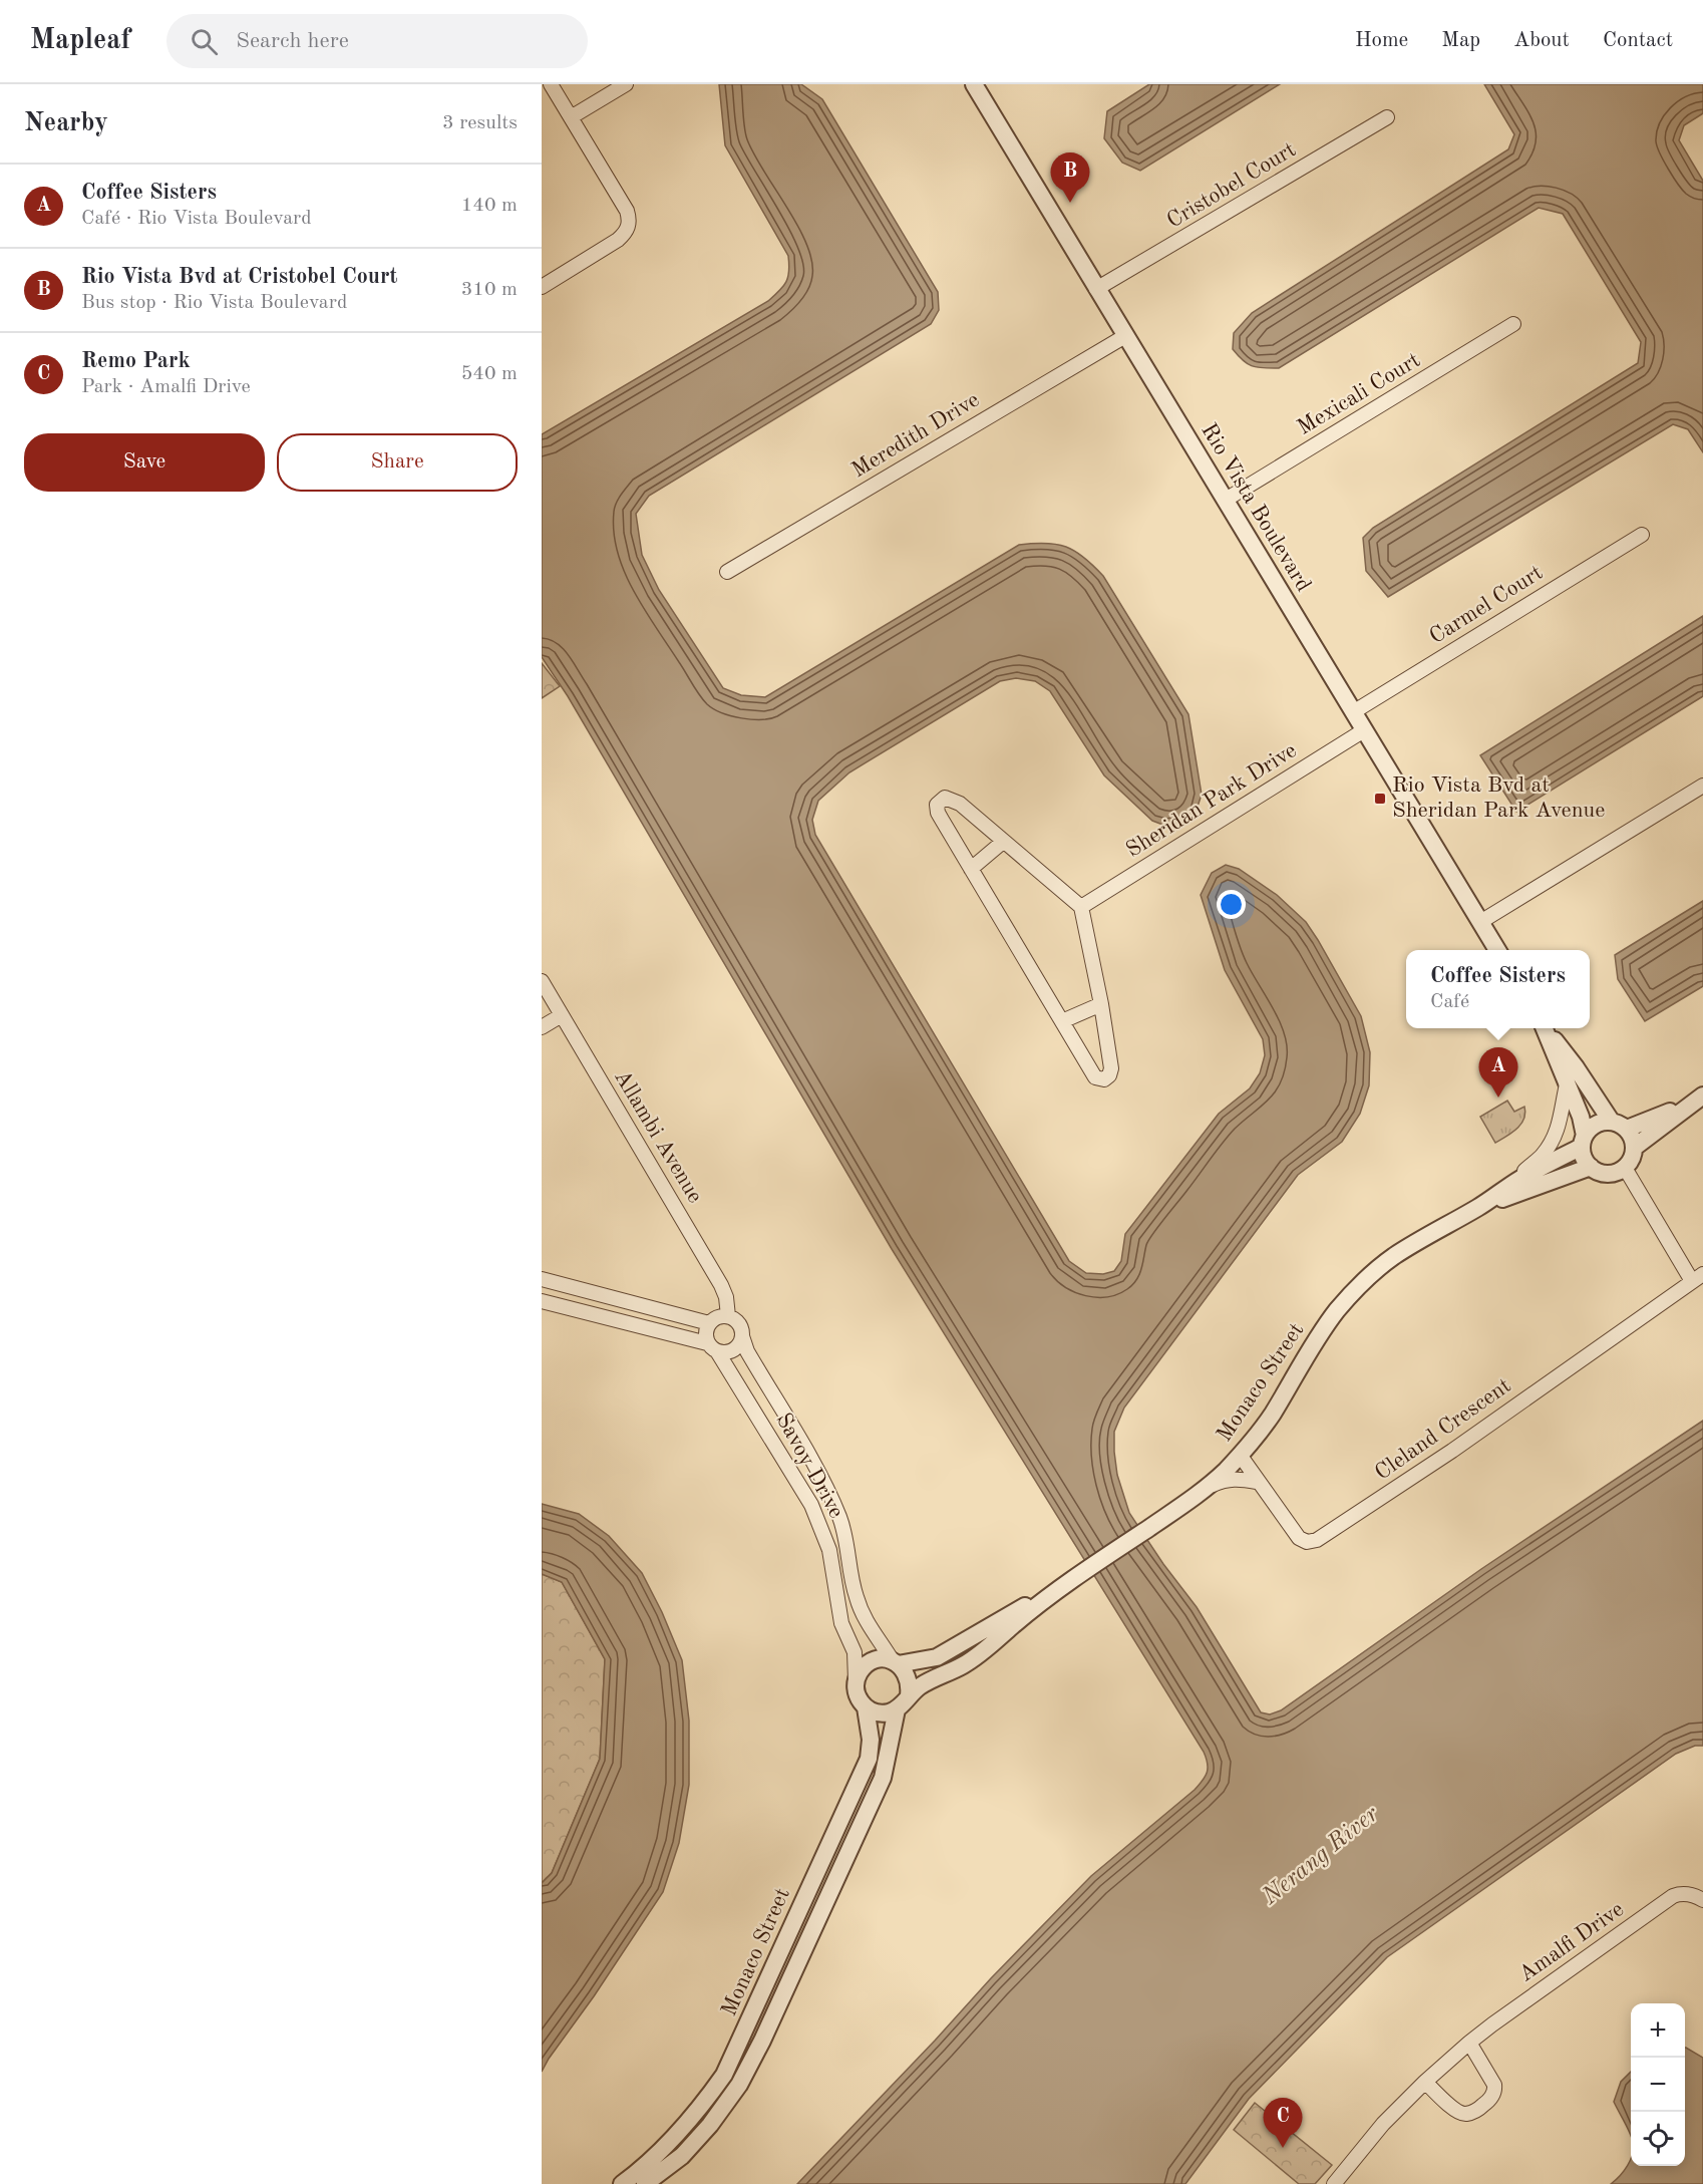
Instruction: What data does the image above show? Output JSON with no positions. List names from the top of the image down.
{
  "streets": {
    "street": [
      "Cristobel Court",
      "Mexicali Court",
      "Meredith Drive",
      "Rio Vista Boulevard",
      "Carmel Court",
      "Sheridan Park Drive",
      "Allambi Avenue",
      "Monaco Street",
      "Cleland Crescent",
      "Savoy Drive",
      "Amalfi Drive"
    ]
  },
  "crossings": [
    ["Cristobel Court", "Rio Vista Boulevard"],
    ["Mexicali Court", "Rio Vista Boulevard"],
    ["Meredith Drive", "Rio Vista Boulevard"],
    ["Rio Vista Boulevard", "Carmel Court"],
    ["Rio Vista Boulevard", "Sheridan Park Drive"],
    ["Allambi Avenue", "Savoy Drive"],
    ["Monaco Street", "Cleland Crescent"],
    ["Monaco Street", "Savoy Drive"]
  ],
  "water": ["Nerang River"],
  "places": {
    "transit": ["Rio Vista Bvd at Sheridan Park Avenue"]
  },
  "page": {
    "header": "Mapleaf",
    "search": "Search here",
    "nav": [
      "Home",
      "Map",
      "About",
      "Contact"
    ],
    "heading": ["Nearby", "3 results"],
    "pins": ["B", "A", "C"],
    "list": [
      {
        "mark": "A",
        "name": "Coffee Sisters",
        "note": "Café · Rio Vista Boulevard",
        "value": "140 m"
      },
      {
        "mark": "B",
        "name": "Rio Vista Bvd at Cristobel Court",
        "note": "Bus stop · Rio Vista Boulevard",
        "value": "310 m"
      },
      {
        "mark": "C",
        "name": "Remo Park",
        "note": "Park · Amalfi Drive",
        "value": "540 m"
      }
    ],
    "buttons": ["Save", "Share"],
    "popup": ["Coffee Sisters", "Café"],
    "map_buttons": ["+", "−"]
  }
}
